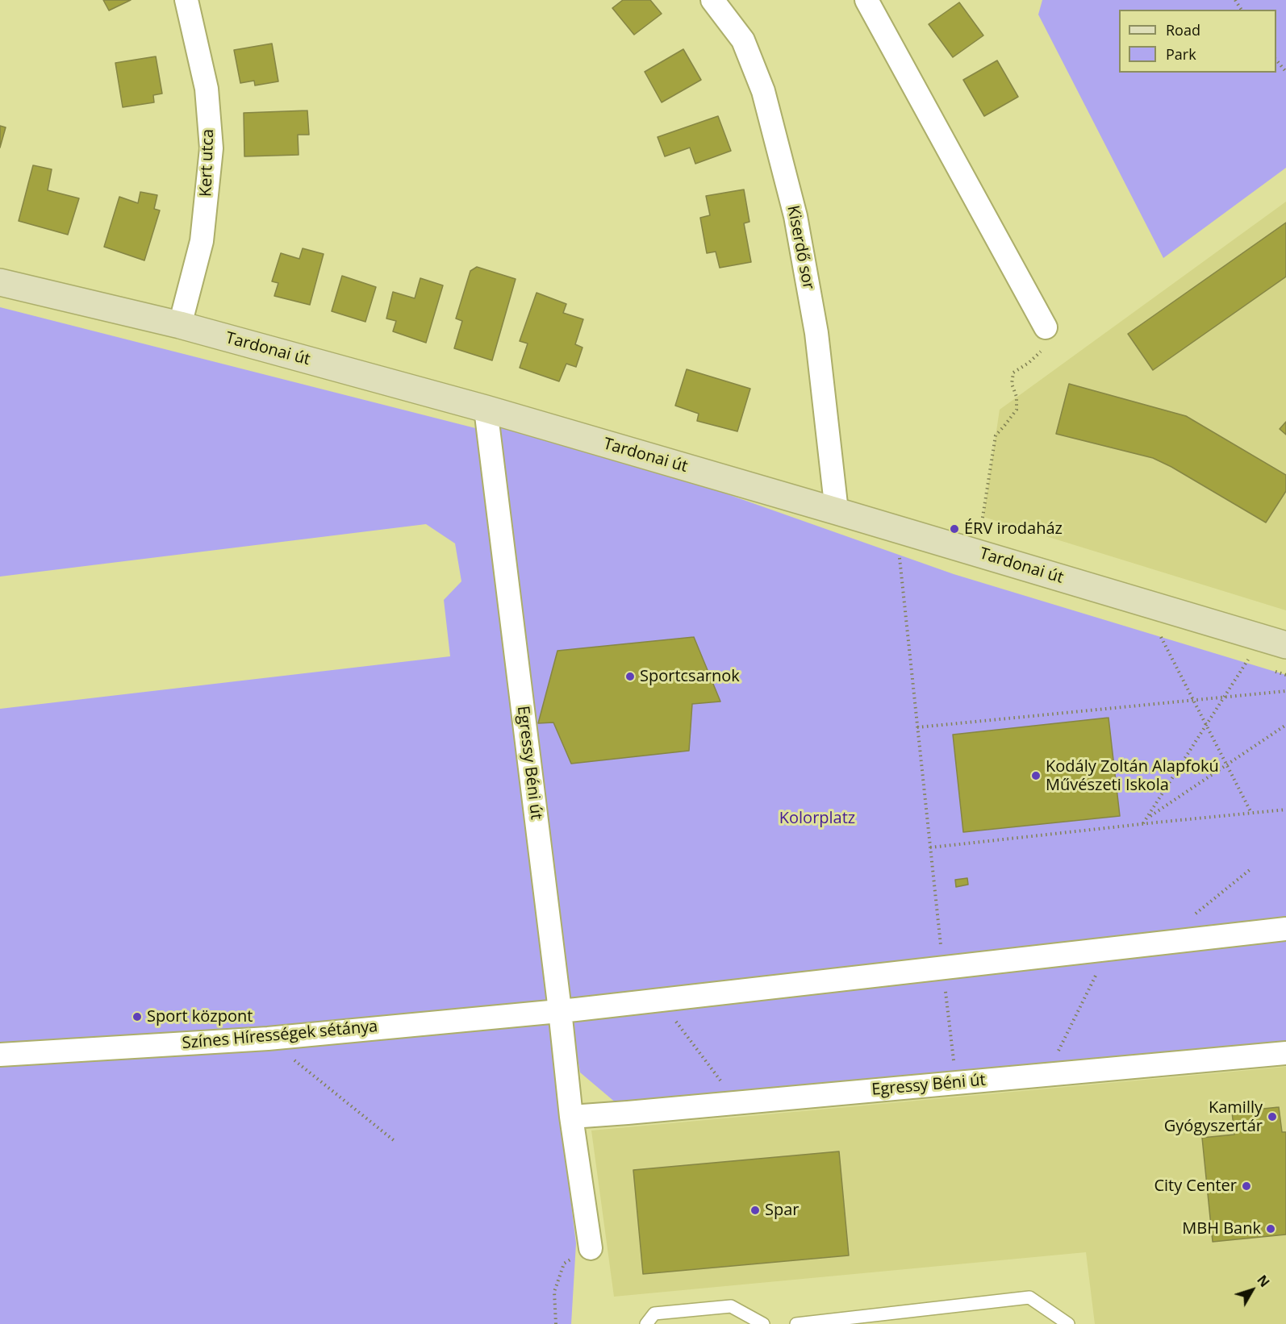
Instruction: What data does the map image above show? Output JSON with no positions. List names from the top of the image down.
{
  "streets": {
    "street": [
      "Kert utca",
      "Kiserdő sor",
      "Tardonai út",
      "Egressy Béni út",
      "Színes Hírességek sétánya"
    ]
  },
  "crossings": [
    ["Kert utca", "Tardonai út"],
    ["Kiserdő sor", "Tardonai út"],
    ["Tardonai út", "Egressy Béni út"],
    ["Egressy Béni út", "Színes Hírességek sétánya"]
  ],
  "parks": ["Kolorplatz"],
  "places": [
    "ÉRV irodaház",
    "Sportcsarnok",
    "Kodály Zoltán Alapfokú Művészeti Iskola",
    "Sport központ",
    "Kamilly Gyógyszertár",
    "City Center",
    "Spar",
    "MBH Bank"
  ],
  "legend": ["Road", "Park"],
  "north": "top right"
}
